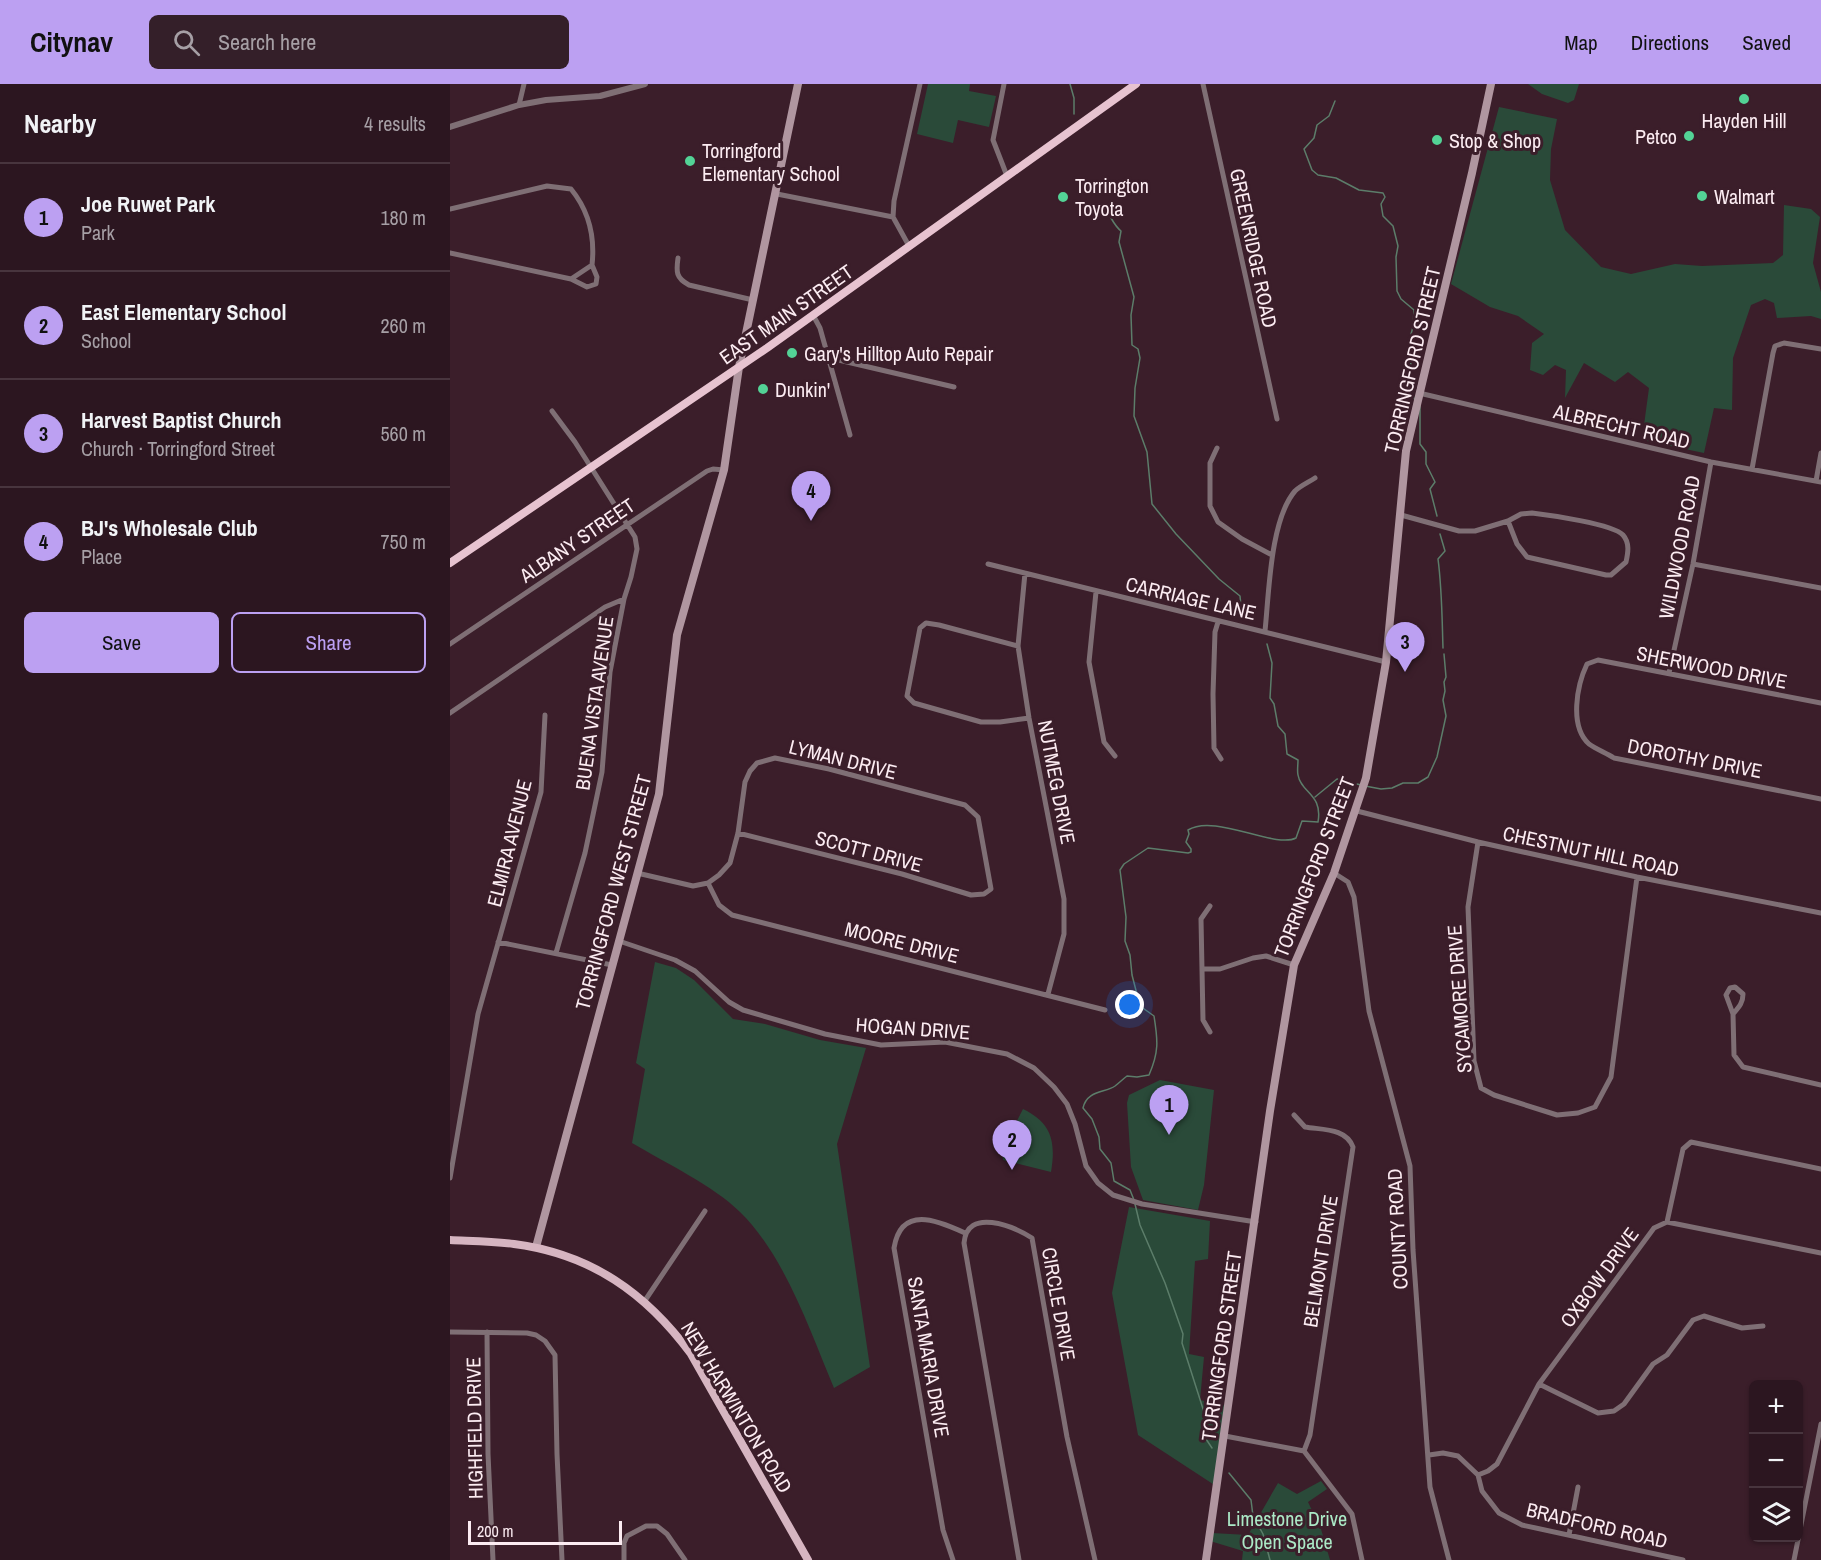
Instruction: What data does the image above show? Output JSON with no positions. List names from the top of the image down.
{
  "streets": {
    "highway": ["EAST MAIN STREET"],
    "main road": ["TORRINGFORD STREET", "TORRINGFORD WEST STREET", "NEW HARWINTON ROAD"],
    "street": [
      "GREENRIDGE ROAD",
      "ALBRECHT ROAD",
      "ALBANY STREET",
      "WILDWOOD ROAD",
      "CARRIAGE LANE",
      "SHERWOOD DRIVE",
      "BUENA VISTA AVENUE",
      "DOROTHY DRIVE",
      "LYMAN DRIVE",
      "NUTMEG DRIVE",
      "ELMIRA AVENUE",
      "SCOTT DRIVE",
      "CHESTNUT HILL ROAD",
      "MOORE DRIVE",
      "SYCAMORE DRIVE",
      "HOGAN DRIVE",
      "COUNTY ROAD",
      "BELMONT DRIVE",
      "OXBOW DRIVE",
      "CIRCLE DRIVE",
      "SANTA MARIA DRIVE",
      "HIGHFIELD DRIVE",
      "BRADFORD ROAD"
    ]
  },
  "crossings": [
    ["EAST MAIN STREET", "BUENA VISTA AVENUE"],
    ["EAST MAIN STREET", "TORRINGFORD WEST STREET"],
    ["TORRINGFORD STREET", "ALBRECHT ROAD"],
    ["TORRINGFORD STREET", "CARRIAGE LANE"],
    ["TORRINGFORD STREET", "CHESTNUT HILL ROAD"],
    ["TORRINGFORD STREET", "HOGAN DRIVE"],
    ["TORRINGFORD STREET", "COUNTY ROAD"],
    ["ALBRECHT ROAD", "WILDWOOD ROAD"],
    ["ALBANY STREET", "BUENA VISTA AVENUE"],
    ["ALBANY STREET", "TORRINGFORD WEST STREET"],
    ["WILDWOOD ROAD", "SHERWOOD DRIVE"],
    ["CARRIAGE LANE", "NUTMEG DRIVE"],
    ["SHERWOOD DRIVE", "DOROTHY DRIVE"],
    ["LYMAN DRIVE", "SCOTT DRIVE"],
    ["LYMAN DRIVE", "MOORE DRIVE"],
    ["NUTMEG DRIVE", "MOORE DRIVE"],
    ["CHESTNUT HILL ROAD", "SYCAMORE DRIVE"],
    ["TORRINGFORD WEST STREET", "HOGAN DRIVE"],
    ["TORRINGFORD WEST STREET", "NEW HARWINTON ROAD"],
    ["COUNTY ROAD", "BRADFORD ROAD"],
    ["OXBOW DRIVE", "BRADFORD ROAD"],
    ["CIRCLE DRIVE", "SANTA MARIA DRIVE"]
  ],
  "parks": ["Limestone Drive Open Space"],
  "places": [
    "Hayden Hill",
    "Petco",
    "Stop & Shop",
    "Torringford Elementary School",
    "Walmart",
    "Torrington Toyota",
    "Gary's Hilltop Auto Repair",
    "Dunkin'"
  ],
  "scale_bar": "200 m",
  "page": {
    "header": "Citynav",
    "search": "Search here",
    "nav": ["Map", "Directions", "Saved"],
    "heading": ["Nearby", "4 results"],
    "list": [
      {
        "mark": "1",
        "name": "Joe Ruwet Park",
        "note": "Park",
        "value": "180 m"
      },
      {
        "mark": "2",
        "name": "East Elementary School",
        "note": "School",
        "value": "260 m"
      },
      {
        "mark": "3",
        "name": "Harvest Baptist Church",
        "note": "Church · Torringford Street",
        "value": "560 m"
      },
      {
        "mark": "4",
        "name": "BJ's Wholesale Club",
        "note": "Place",
        "value": "750 m"
      }
    ],
    "pins": [
      "4",
      "3",
      "1",
      "2"
    ],
    "buttons": ["Save", "Share"],
    "map_buttons": ["+", "−"],
    "scale": "200 m"
  }
}
